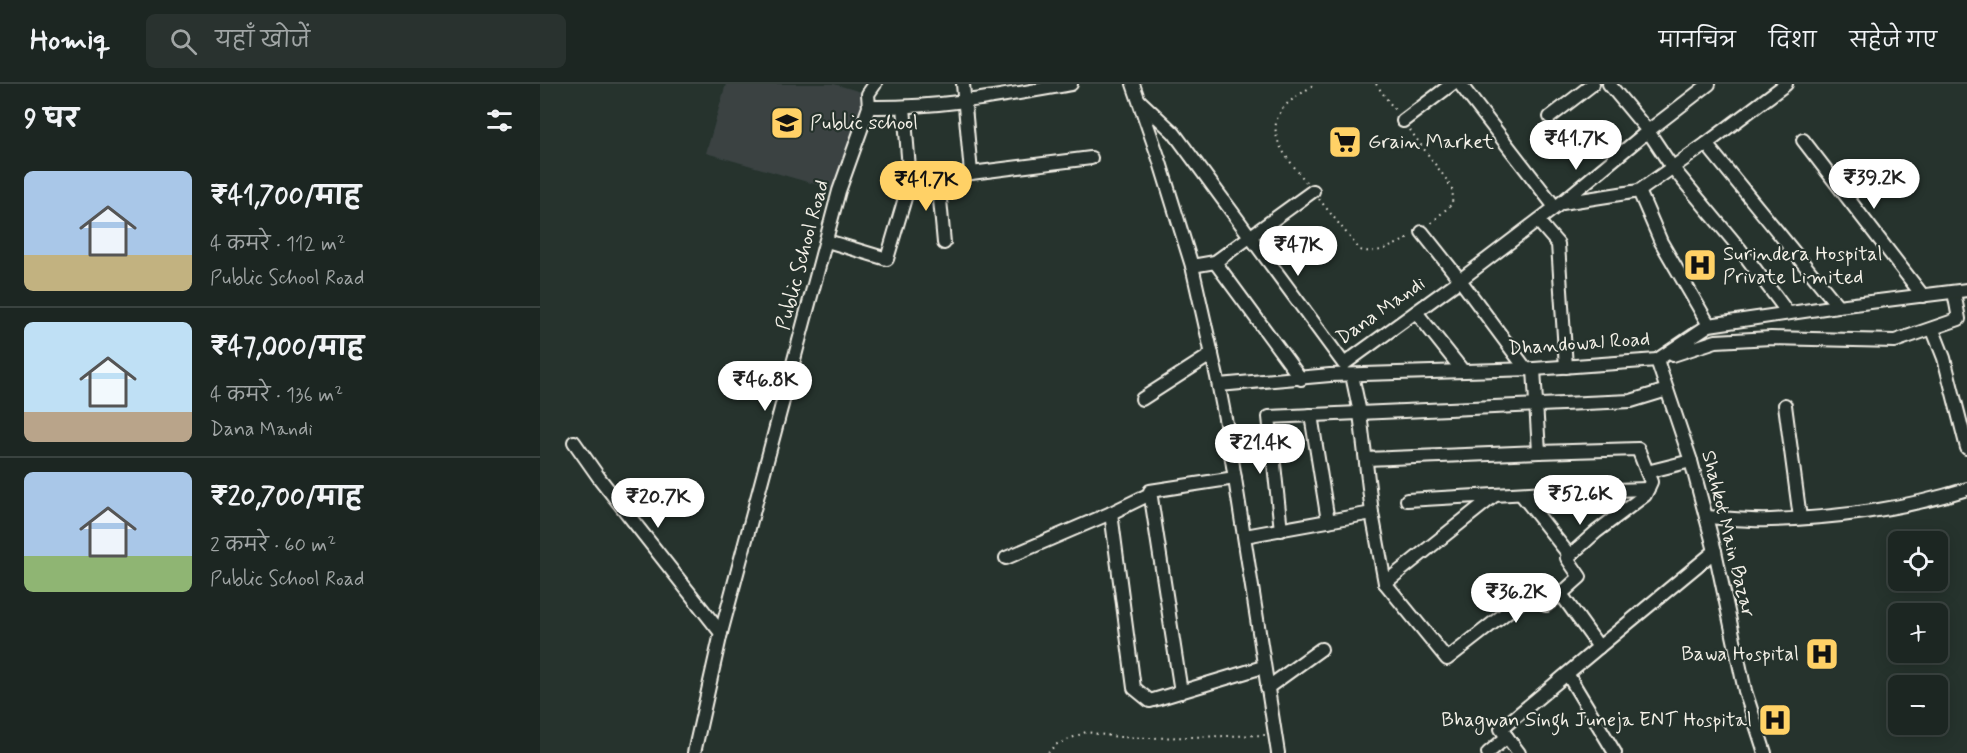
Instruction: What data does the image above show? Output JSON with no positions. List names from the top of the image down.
{
  "streets": {
    "street": [
      "Public School Road",
      "Dana Mandi",
      "Dhandowal Road",
      "Shahkot Main Bazar"
    ]
  },
  "crossings": [
    ["Dana Mandi", "Dhandowal Road"],
    ["Dhandowal Road", "Shahkot Main Bazar"]
  ],
  "places": {
    "school or university": ["Public school"],
    "supermarket": ["Grain Market"],
    "hospital": ["Surindera Hospital Private Limited", "Bawa Hospital", "Bhagwan Singh Juneja ENT Hospital"]
  },
  "page": {
    "header": "Homiq",
    "search": "यहाँ खोजें",
    "nav": ["मानचित्र", "दिशा", "सहेजे गए"],
    "heading": "9 घर",
    "price": [
      "₹41.7K",
      "₹39.2K",
      "₹41.7K",
      "₹47K",
      "₹46.8K",
      "₹21.4K",
      "₹52.6K",
      "₹20.7K",
      "₹36.2K"
    ],
    "list": [
      {
        "name": "₹41,700/माह",
        "note": "4 कमरे · 112 m² · Public School Road"
      },
      {
        "name": "₹47,000/माह",
        "note": "4 कमरे · 136 m² · Dana Mandi"
      },
      {
        "name": "₹20,700/माह",
        "note": "2 कमरे · 60 m² · Public School Road"
      }
    ],
    "map_buttons": ["+", "−"]
  }
}
